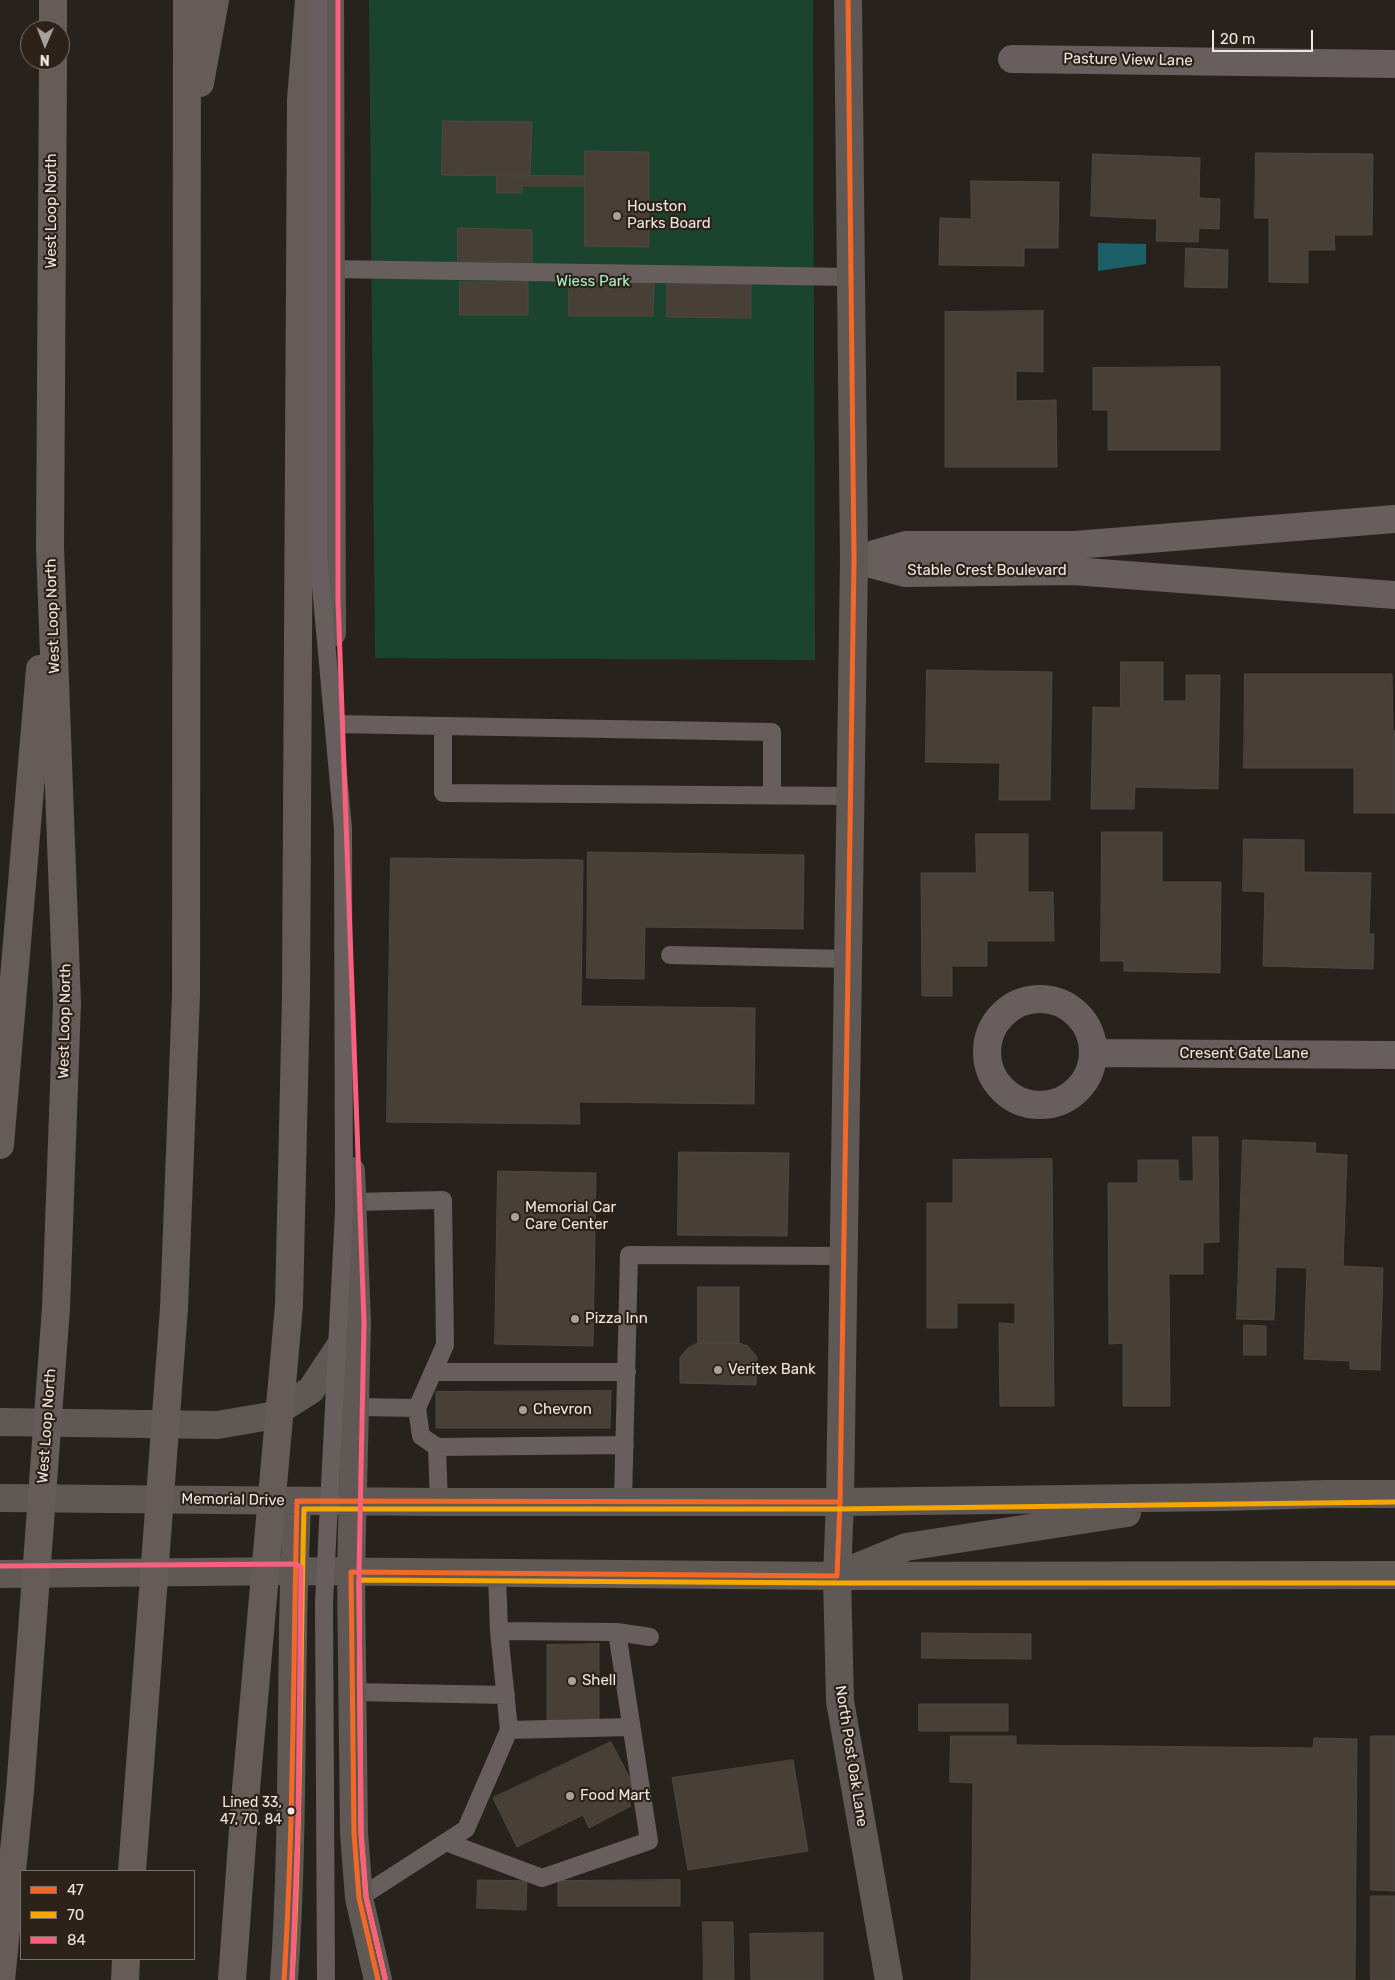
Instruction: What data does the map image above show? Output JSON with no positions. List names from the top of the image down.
{
  "streets": {
    "highway": ["West Loop North"],
    "main road": ["Memorial Drive", "North Post Oak Lane"],
    "street": ["Pasture View Lane", "Stable Crest Boulevard", "Cresent Gate Lane"]
  },
  "crossings": [
    ["Stable Crest Boulevard", "North Post Oak Lane"],
    ["Memorial Drive", "North Post Oak Lane"]
  ],
  "parks": ["Wiess Park"],
  "places": [
    "Houston Parks Board",
    "Memorial Car Care Center",
    "Pizza Inn",
    "Veritex Bank",
    "Chevron",
    "Shell",
    "Food Mart",
    "Lined 33, 47, 70, 84"
  ],
  "lines": ["transit line 47", "transit line 84", "transit line 70"],
  "legend": ["47", "70", "84"],
  "scale_bar": "20 m",
  "north": "bottom"
}
